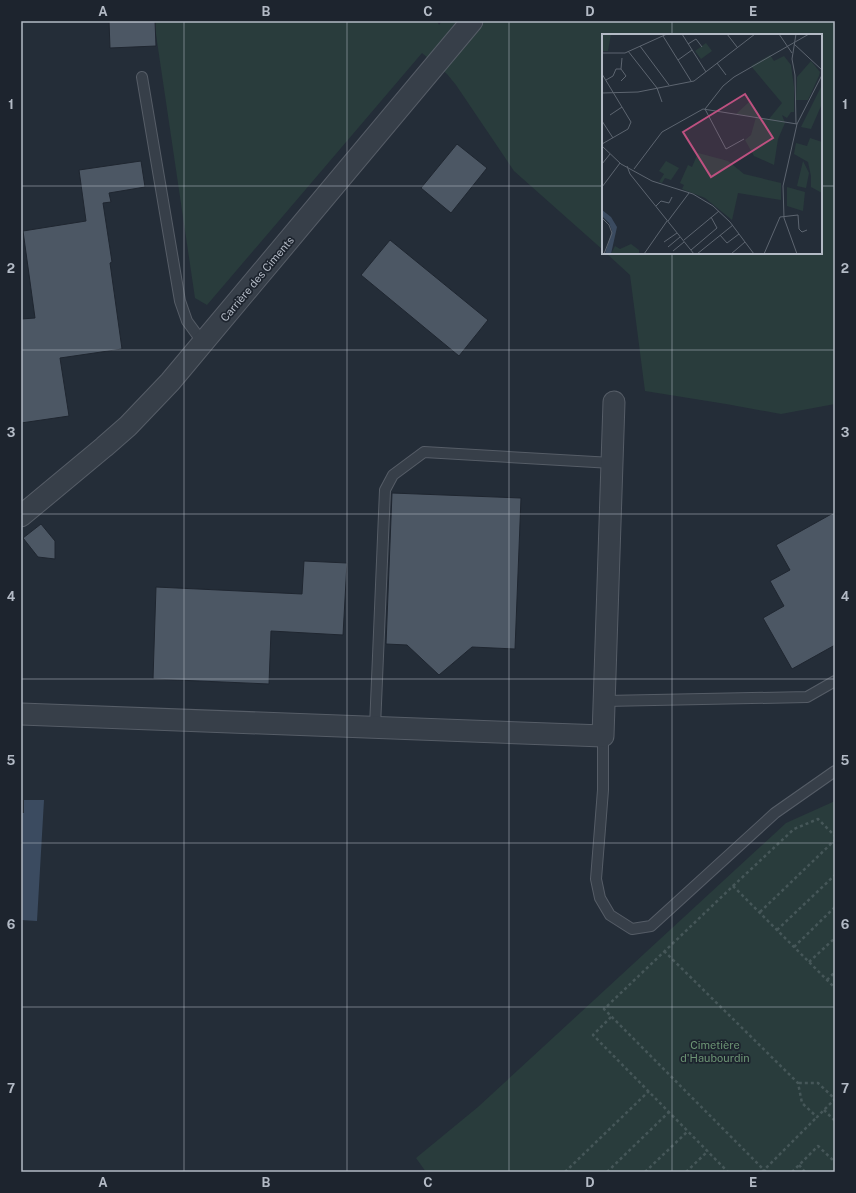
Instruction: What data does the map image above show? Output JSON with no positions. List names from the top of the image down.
{
  "streets": {
    "street": ["Carrière des Ciments"]
  },
  "parks": ["Cimetière d'Haubourdin"],
  "grid": {
    "columns": [
      "A",
      "B",
      "C",
      "D",
      "E"
    ],
    "rows": [
      "1",
      "2",
      "3",
      "4",
      "5",
      "6",
      "7"
    ]
  }
}
